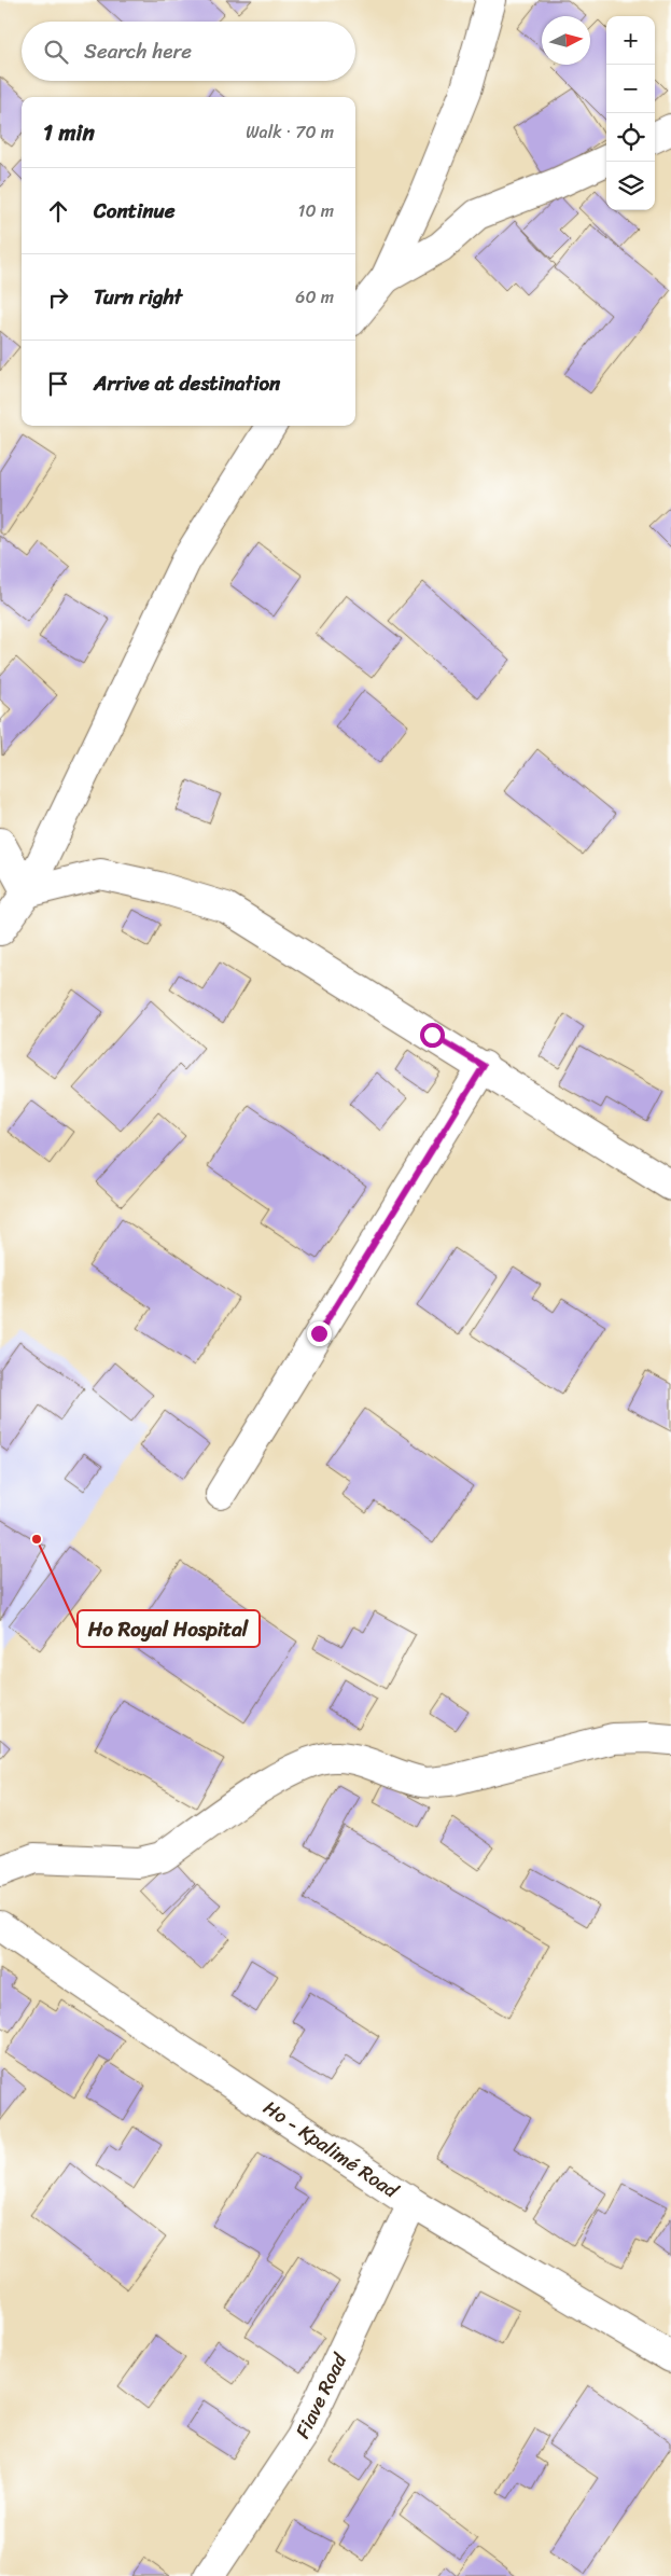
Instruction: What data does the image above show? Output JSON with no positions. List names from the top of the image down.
{
  "streets": {
    "street": ["Ho - Kpalimé Road", "Fiave Road"]
  },
  "crossings": [
    ["Ho - Kpalimé Road", "Fiave Road"]
  ],
  "places": ["Ho Royal Hospital"],
  "north": "right",
  "page": {
    "map_buttons": ["+", "−"],
    "search": "Search here",
    "heading": ["1 min", "Walk · 70 m"],
    "list": [
      ["Continue", "10 m"],
      ["Turn right", "60 m"],
      "Arrive at destination"
    ]
  }
}
